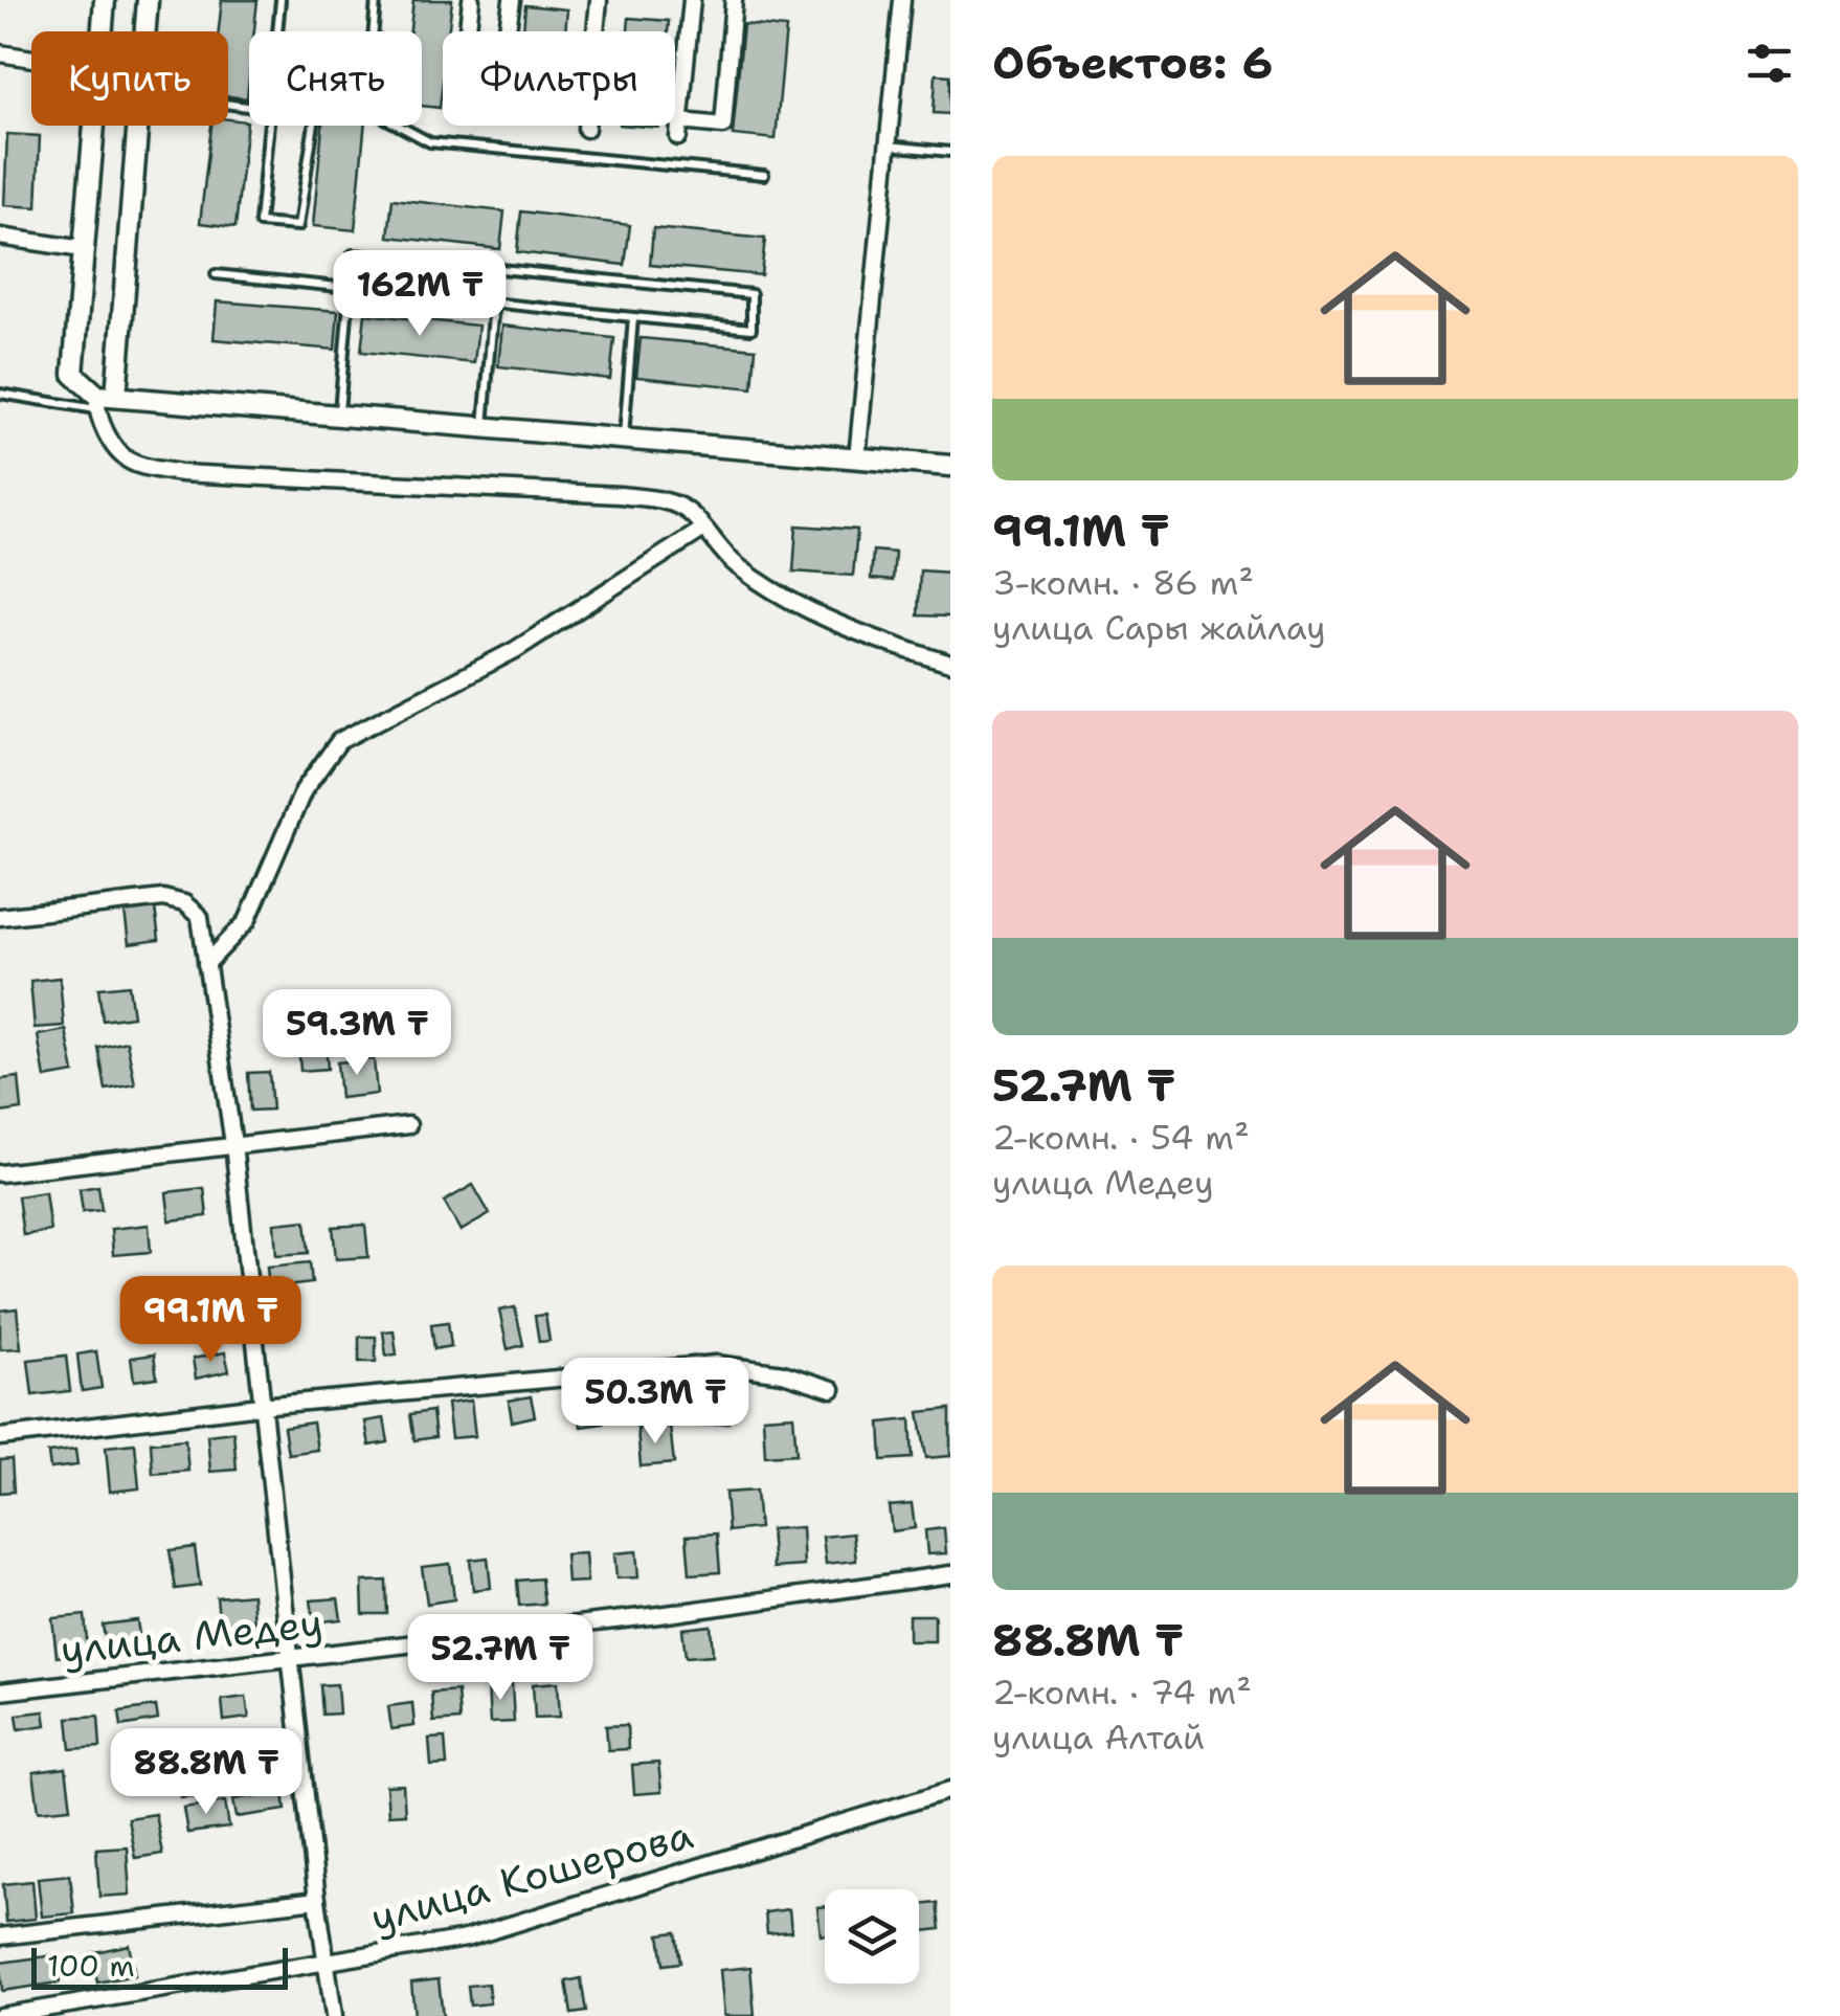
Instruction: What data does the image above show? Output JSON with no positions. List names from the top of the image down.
{
  "streets": {
    "street": ["улица Медеу", "улица Кошерова"]
  },
  "scale_bar": "100 m",
  "page": {
    "heading": "Объектов: 6",
    "chip": ["Купить", "Снять", "Фильтры"],
    "list": [
      {
        "name": "99.1M ₸",
        "note": "3-комн. · 86 m² · улица Сары жайлау"
      },
      {
        "name": "52.7M ₸",
        "note": "2-комн. · 54 m² · улица Медеу"
      },
      {
        "name": "88.8M ₸",
        "note": "2-комн. · 74 m² · улица Алтай"
      }
    ],
    "price": [
      "162M ₸",
      "59.3M ₸",
      "99.1M ₸",
      "50.3M ₸",
      "52.7M ₸",
      "88.8M ₸"
    ],
    "scale": "100 m"
  }
}
